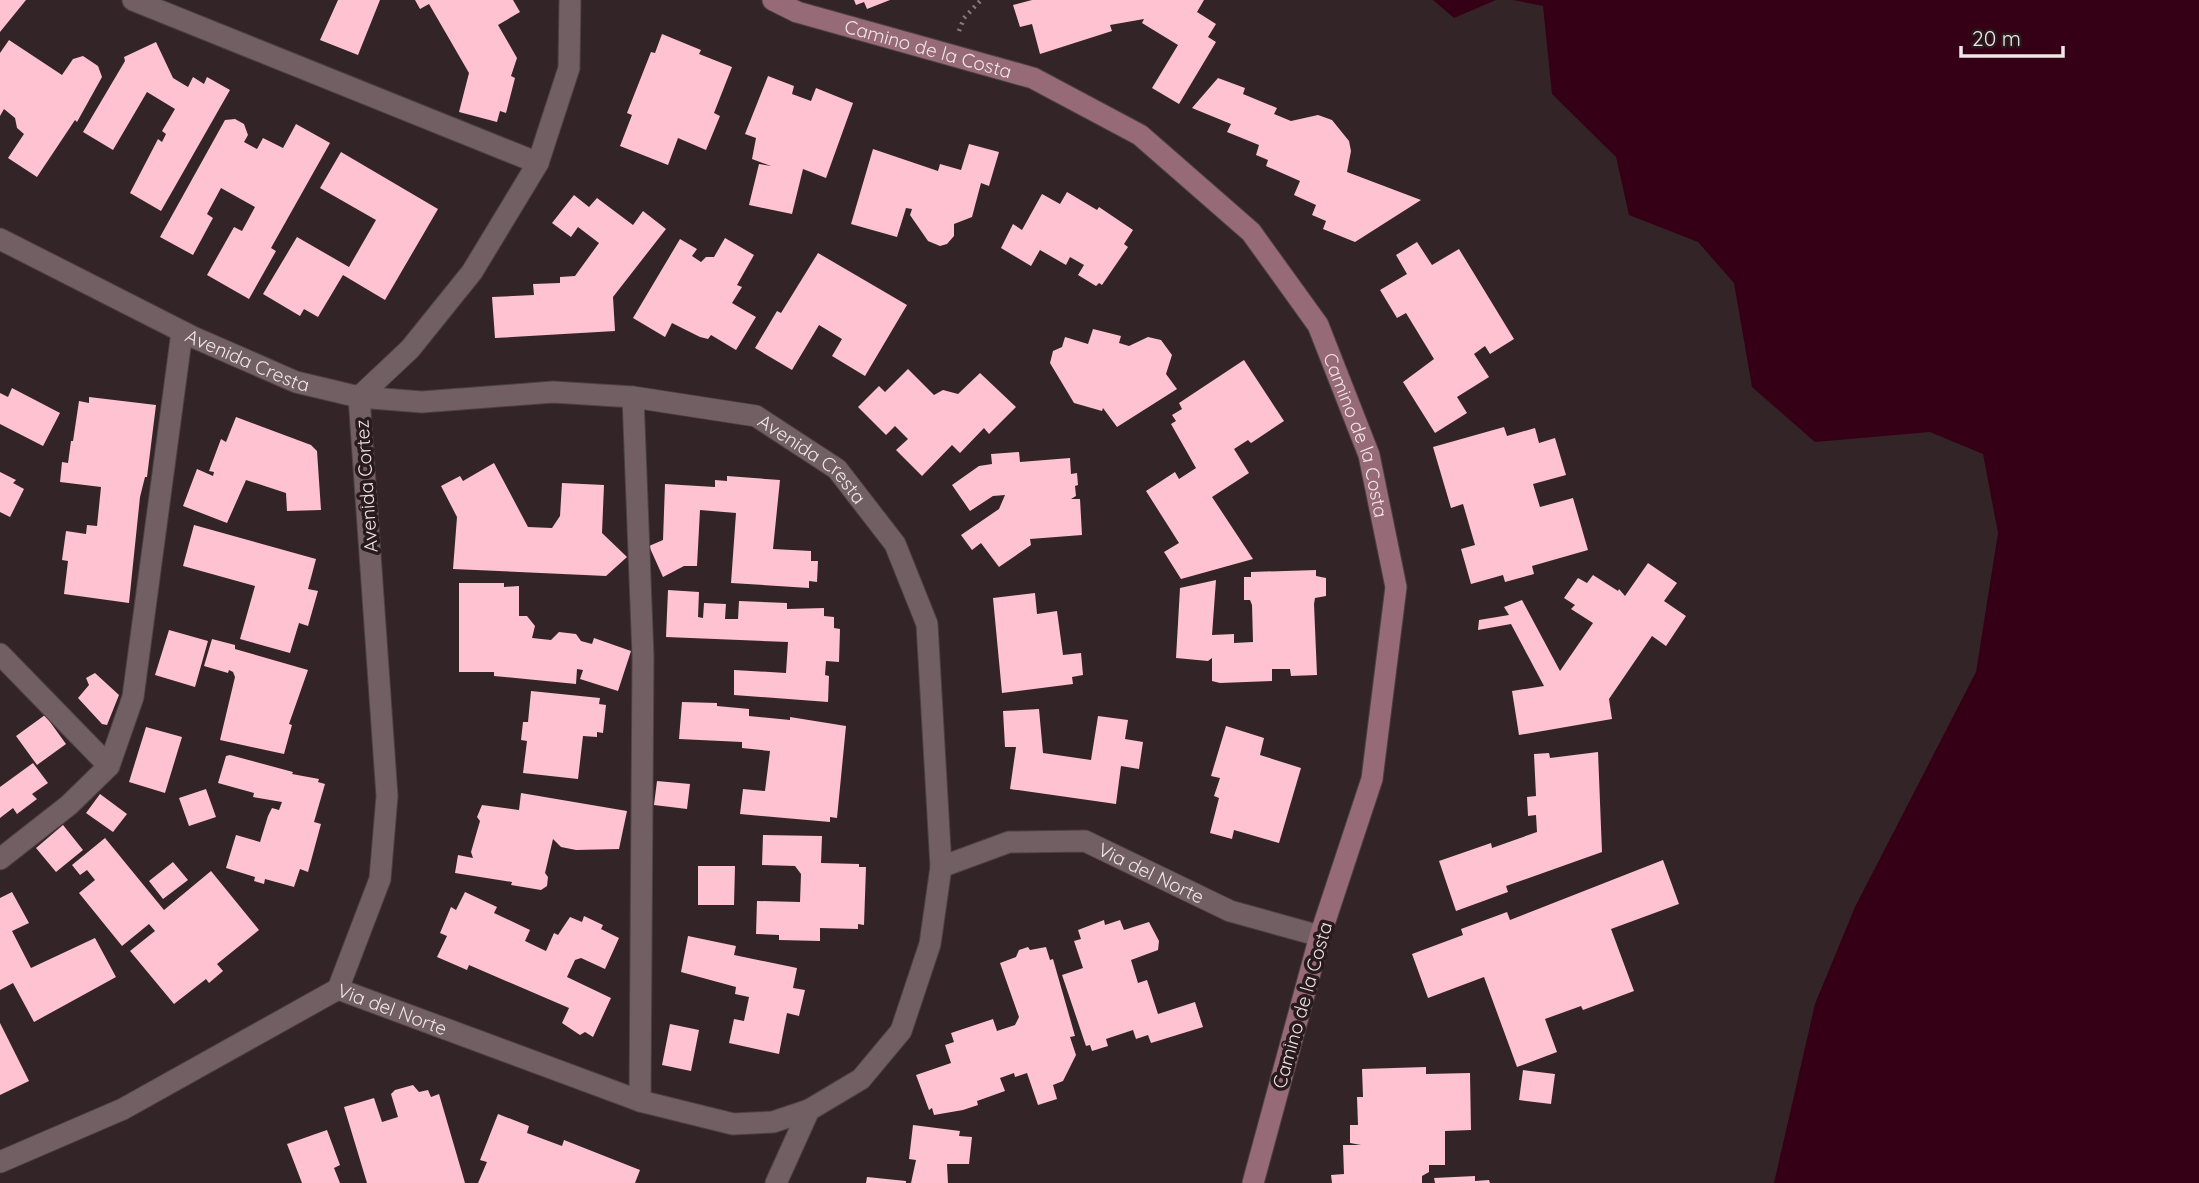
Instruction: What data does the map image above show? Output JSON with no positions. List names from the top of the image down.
{
  "streets": {
    "street": [
      "Camino de la Costa",
      "Avenida Cresta",
      "Avenida Cortez",
      "Via del Norte"
    ]
  },
  "crossings": [
    ["Camino de la Costa", "Via del Norte"],
    ["Avenida Cresta", "Avenida Cortez"],
    ["Avenida Cresta", "Via del Norte"],
    ["Avenida Cortez", "Via del Norte"]
  ],
  "scale_bar": "20 m"
}
